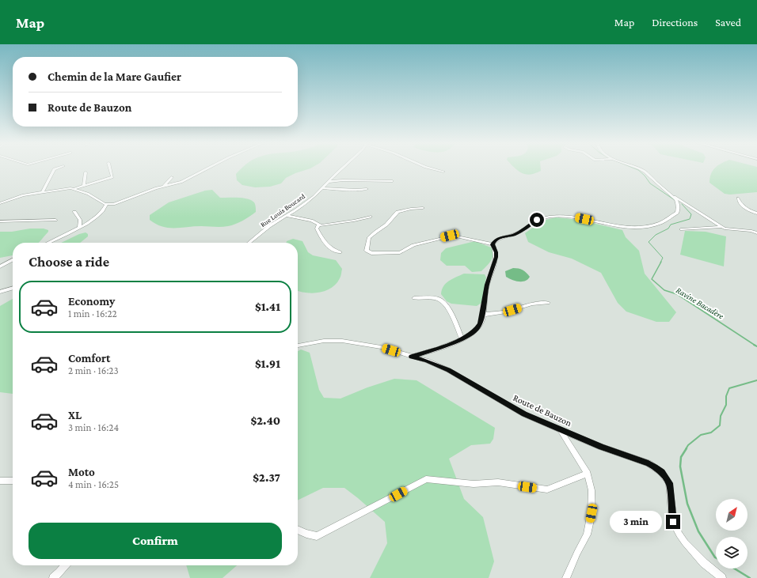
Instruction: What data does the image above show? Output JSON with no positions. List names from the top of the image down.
{
  "streets": {
    "street": ["Rue Louis Boucard", "Route de Bauzon"]
  },
  "water": ["Ravine Bacadère"],
  "north": "top right",
  "page": {
    "header": "Map",
    "nav": ["Map", "Directions", "Saved"],
    "banner": ["Chemin de la Mare Gaufier", "Route de Bauzon"],
    "heading": "Choose a ride",
    "list": [
      {
        "name": "Economy",
        "note": "1 min · 16:22",
        "value": "$1.41"
      },
      {
        "name": "Comfort",
        "note": "2 min · 16:23",
        "value": "$1.91"
      },
      {
        "name": "XL",
        "note": "3 min · 16:24",
        "value": "$2.40"
      },
      {
        "name": "Moto",
        "note": "4 min · 16:25",
        "value": "$2.37"
      }
    ],
    "bubble": "3 min",
    "buttons": "Confirm"
  }
}
